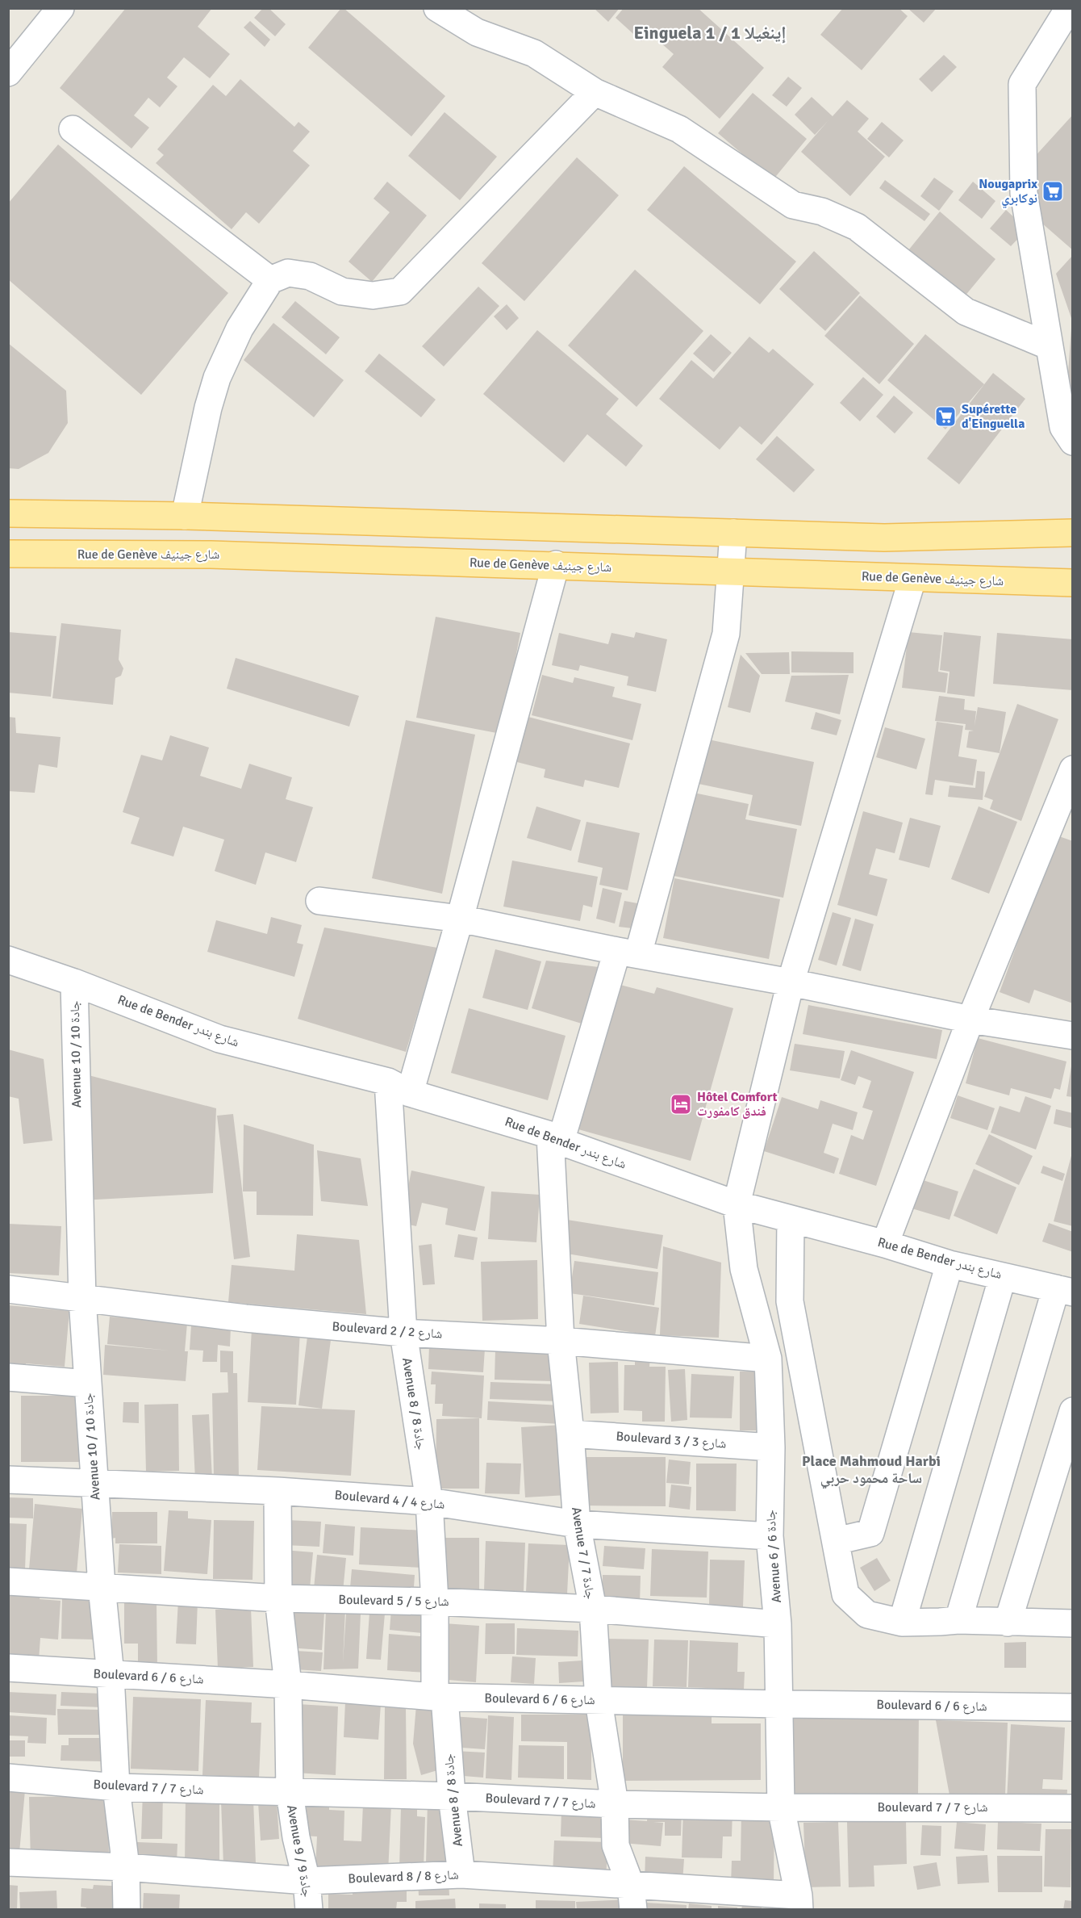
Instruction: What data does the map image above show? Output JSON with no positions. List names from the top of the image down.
{
  "streets": {
    "main road": ["Rue de Genève شارع جينيف"],
    "street": [
      "Rue de Bender شارع بندر",
      "Avenue 10 / جادة 10",
      "Boulevard 2 / شارع 2",
      "Avenue 8 / جادة 8",
      "Boulevard 3 / شارع 3",
      "Boulevard 4 / شارع 4",
      "Avenue 7 / جادة 7",
      "Avenue 6 / جادة 6",
      "Boulevard 5 / شارع 5",
      "Boulevard 6 / شارع 6",
      "Boulevard 7 / شارع 7",
      "Avenue 9 / جادة 9",
      "Boulevard 8 / شارع 8"
    ]
  },
  "crossings": [
    ["Rue de Genève شارع جينيف", "Avenue 8 / جادة 8"],
    ["Rue de Genève شارع جينيف", "Avenue 7 / جادة 7"],
    ["Rue de Bender شارع بندر", "Avenue 10 / جادة 10"],
    ["Rue de Bender شارع بندر", "Avenue 8 / جادة 8"],
    ["Rue de Bender شارع بندر", "Avenue 7 / جادة 7"],
    ["Rue de Bender شارع بندر", "Avenue 6 / جادة 6"],
    ["Avenue 10 / جادة 10", "Boulevard 2 / شارع 2"],
    ["Avenue 10 / جادة 10", "Boulevard 4 / شارع 4"],
    ["Avenue 10 / جادة 10", "Boulevard 5 / شارع 5"],
    ["Avenue 10 / جادة 10", "Boulevard 6 / شارع 6"],
    ["Avenue 10 / جادة 10", "Boulevard 7 / شارع 7"],
    ["Avenue 10 / جادة 10", "Boulevard 8 / شارع 8"],
    ["Boulevard 2 / شارع 2", "Avenue 8 / جادة 8"],
    ["Boulevard 2 / شارع 2", "Avenue 7 / جادة 7"],
    ["Boulevard 2 / شارع 2", "Avenue 6 / جادة 6"],
    ["Avenue 8 / جادة 8", "Boulevard 4 / شارع 4"],
    ["Avenue 8 / جادة 8", "Boulevard 5 / شارع 5"],
    ["Avenue 8 / جادة 8", "Boulevard 6 / شارع 6"],
    ["Avenue 8 / جادة 8", "Boulevard 7 / شارع 7"],
    ["Avenue 8 / جادة 8", "Boulevard 8 / شارع 8"],
    ["Boulevard 3 / شارع 3", "Avenue 7 / جادة 7"],
    ["Boulevard 3 / شارع 3", "Avenue 6 / جادة 6"],
    ["Boulevard 4 / شارع 4", "Avenue 7 / جادة 7"],
    ["Boulevard 4 / شارع 4", "Avenue 6 / جادة 6"],
    ["Boulevard 4 / شارع 4", "Avenue 9 / جادة 9"],
    ["Avenue 7 / جادة 7", "Boulevard 5 / شارع 5"],
    ["Avenue 7 / جادة 7", "Boulevard 6 / شارع 6"],
    ["Avenue 7 / جادة 7", "Boulevard 7 / شارع 7"],
    ["Avenue 7 / جادة 7", "Boulevard 8 / شارع 8"],
    ["Avenue 6 / جادة 6", "Boulevard 5 / شارع 5"],
    ["Avenue 6 / جادة 6", "Boulevard 6 / شارع 6"],
    ["Avenue 6 / جادة 6", "Boulevard 7 / شارع 7"],
    ["Avenue 6 / جادة 6", "Boulevard 8 / شارع 8"],
    ["Boulevard 5 / شارع 5", "Avenue 9 / جادة 9"],
    ["Boulevard 6 / شارع 6", "Avenue 9 / جادة 9"],
    ["Boulevard 7 / شارع 7", "Avenue 9 / جادة 9"],
    ["Avenue 9 / جادة 9", "Boulevard 8 / شارع 8"]
  ],
  "districts": ["Einguela 1 / إينغيلا 1", "Place Mahmoud Harbi ساحة محمود حربي"],
  "places": {
    "supermarket": ["Nougaprix نوكابري", "Supérette d'Einguella"],
    "hotel": ["Hôtel Comfort فندق كامفورت"]
  }
}
